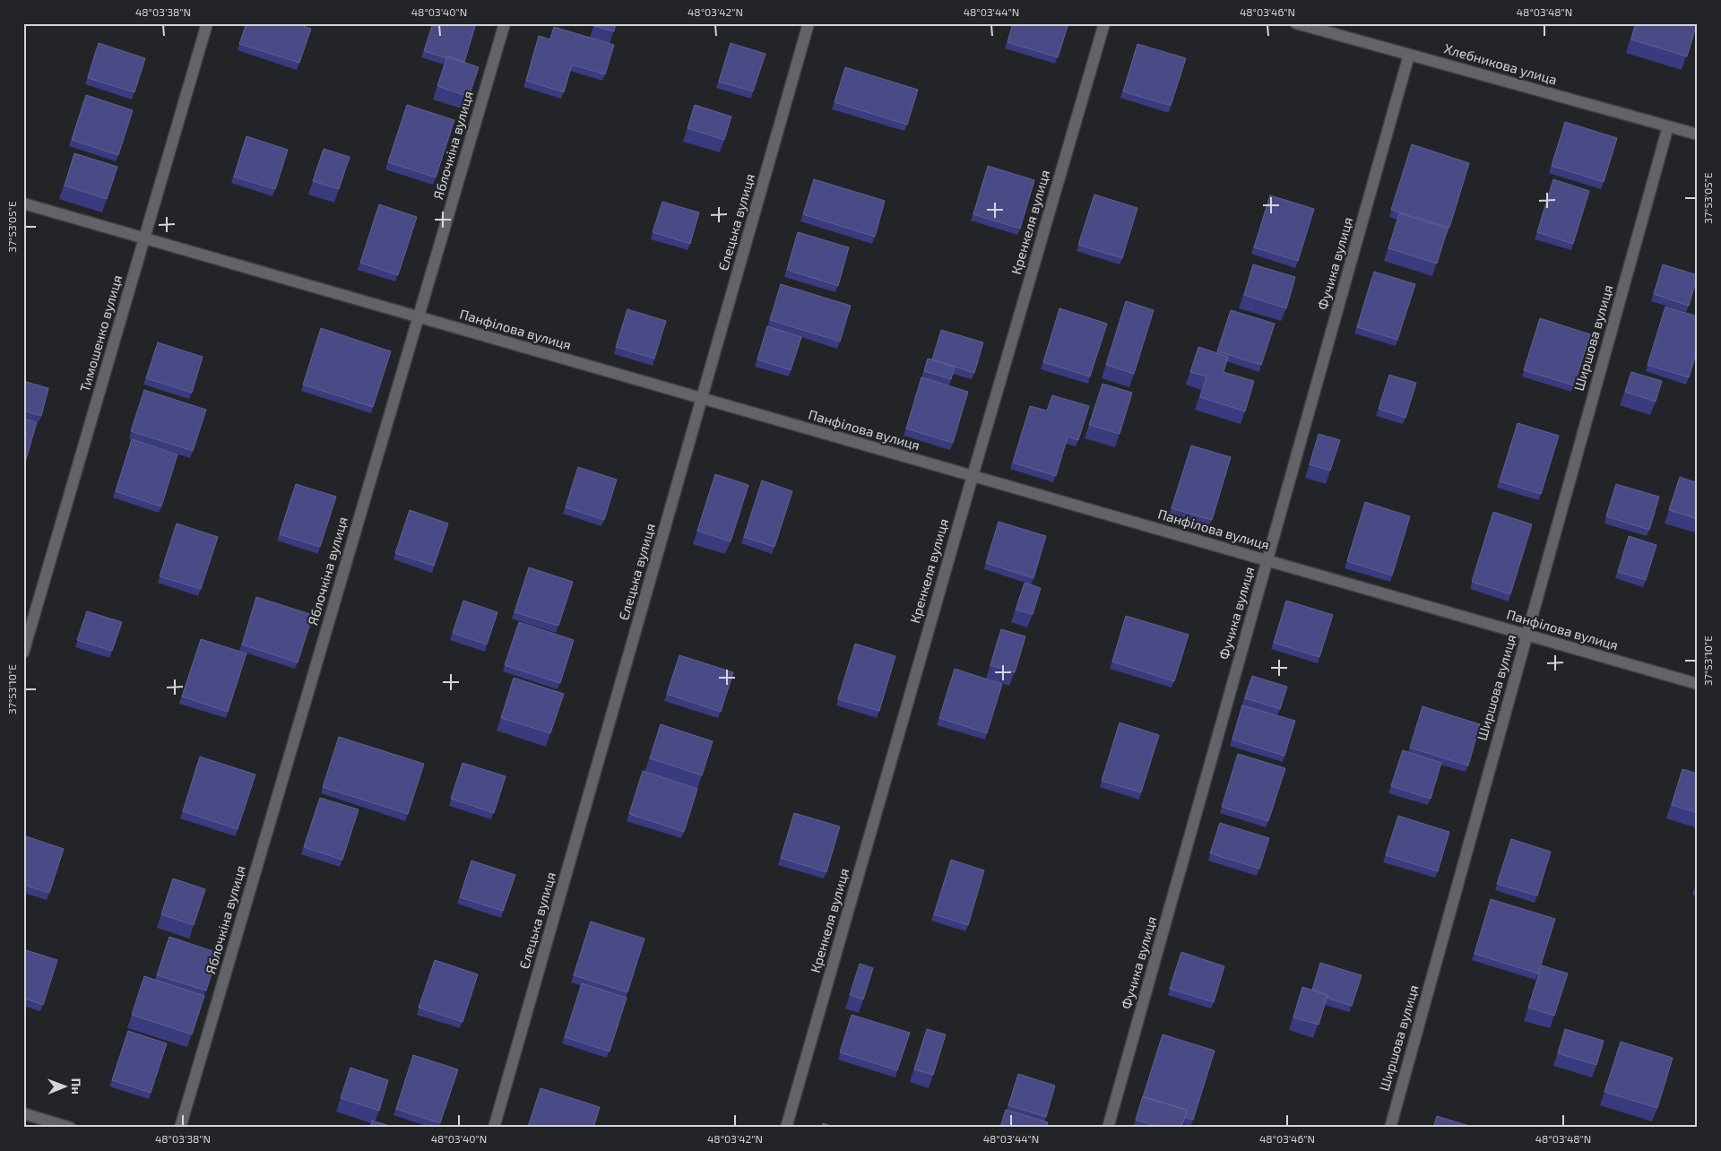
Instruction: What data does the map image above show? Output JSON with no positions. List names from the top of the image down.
{
  "streets": {
    "street": [
      "Хлебникова улица",
      "Яблочкіна вулиця",
      "Єлецька вулиця",
      "Кренкеля вулиця",
      "Фучика вулиця",
      "Панфілова вулиця",
      "Тимошенко вулиця",
      "Ширшова вулиця"
    ]
  },
  "crossings": [
    ["Хлебникова улица", "Фучика вулиця"],
    ["Хлебникова улица", "Ширшова вулиця"],
    ["Яблочкіна вулиця", "Панфілова вулиця"],
    ["Єлецька вулиця", "Панфілова вулиця"],
    ["Кренкеля вулиця", "Панфілова вулиця"],
    ["Фучика вулиця", "Панфілова вулиця"],
    ["Панфілова вулиця", "Тимошенко вулиця"],
    ["Панфілова вулиця", "Ширшова вулиця"]
  ],
  "north": "right",
  "coordinates": [
    "48°03'38\"N",
    "48°03'40\"N",
    "48°03'42\"N",
    "48°03'44\"N",
    "48°03'46\"N",
    "48°03'48\"N",
    "37°53'05\"E",
    "37°53'10\"E"
  ]
}
